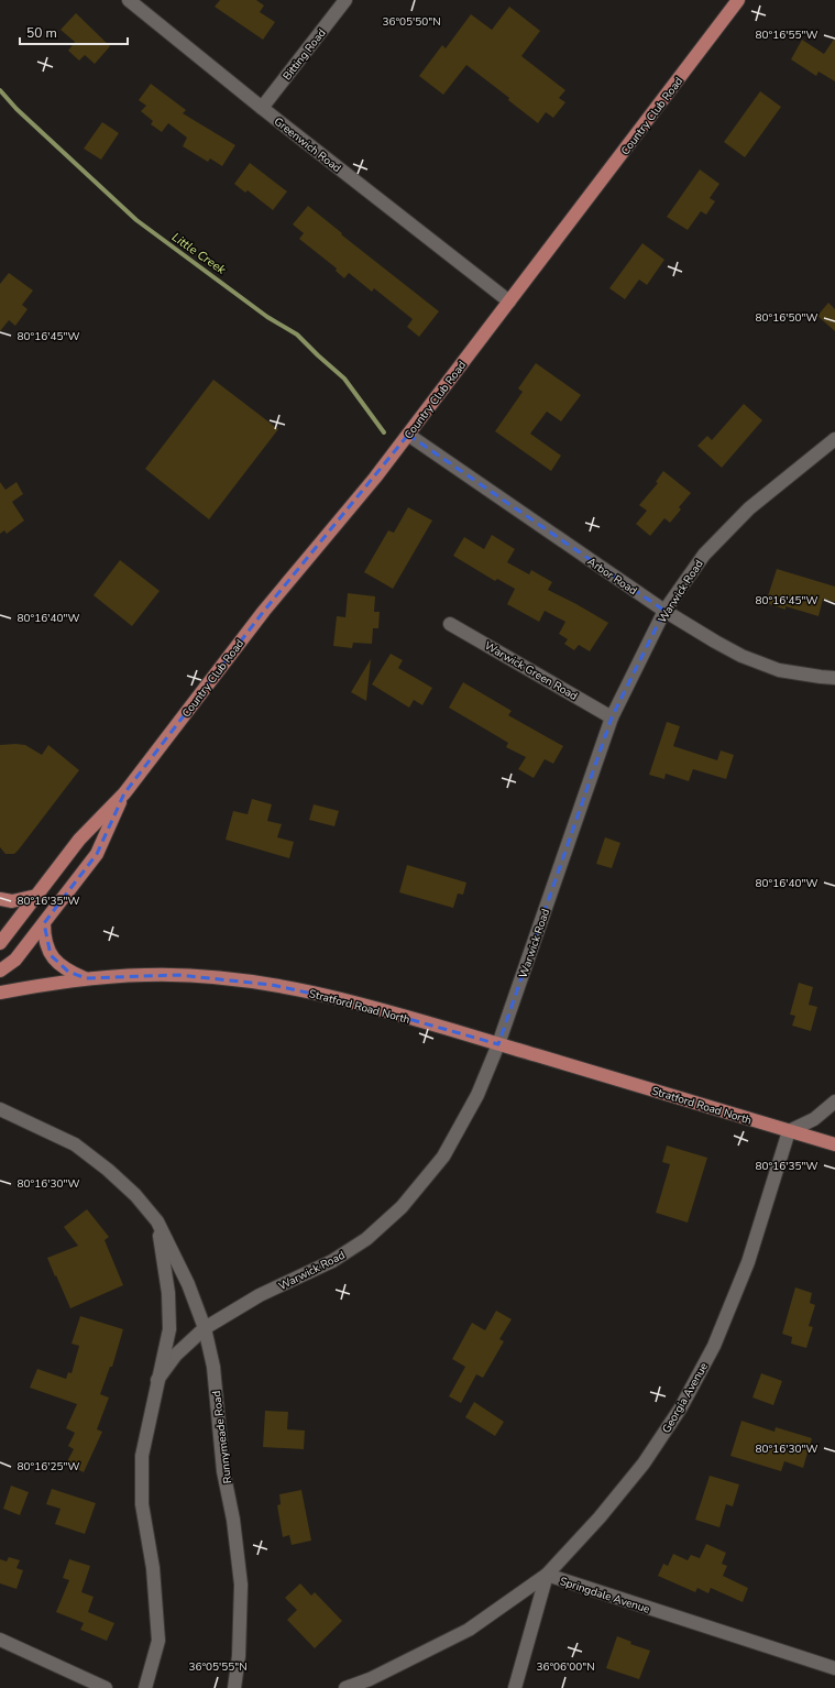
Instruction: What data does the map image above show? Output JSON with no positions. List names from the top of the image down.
{
  "streets": {
    "main road": ["Country Club Road", "Stratford Road North"],
    "street": [
      "Bitting Road",
      "Greenwich Road",
      "Arbor Road",
      "Warwick Road",
      "Warwick Green Road",
      "Georgia Avenue",
      "Runnymeade Road",
      "Springdale Avenue"
    ]
  },
  "crossings": [
    ["Bitting Road", "Greenwich Road"],
    ["Country Club Road", "Greenwich Road"],
    ["Country Club Road", "Arbor Road"],
    ["Arbor Road", "Warwick Road"],
    ["Warwick Road", "Warwick Green Road"],
    ["Warwick Road", "Stratford Road North"],
    ["Warwick Road", "Runnymeade Road"],
    ["Stratford Road North", "Georgia Avenue"],
    ["Georgia Avenue", "Springdale Avenue"]
  ],
  "water": ["Little Creek"],
  "scale_bar": "50 m",
  "coordinates": [
    "36°05'50\"N",
    "80°16'55\"W",
    "80°16'50\"W",
    "80°16'45\"W",
    "80°16'40\"W",
    "80°16'35\"W",
    "80°16'30\"W",
    "80°16'25\"W",
    "36°05'55\"N",
    "36°06'00\"N"
  ]
}
